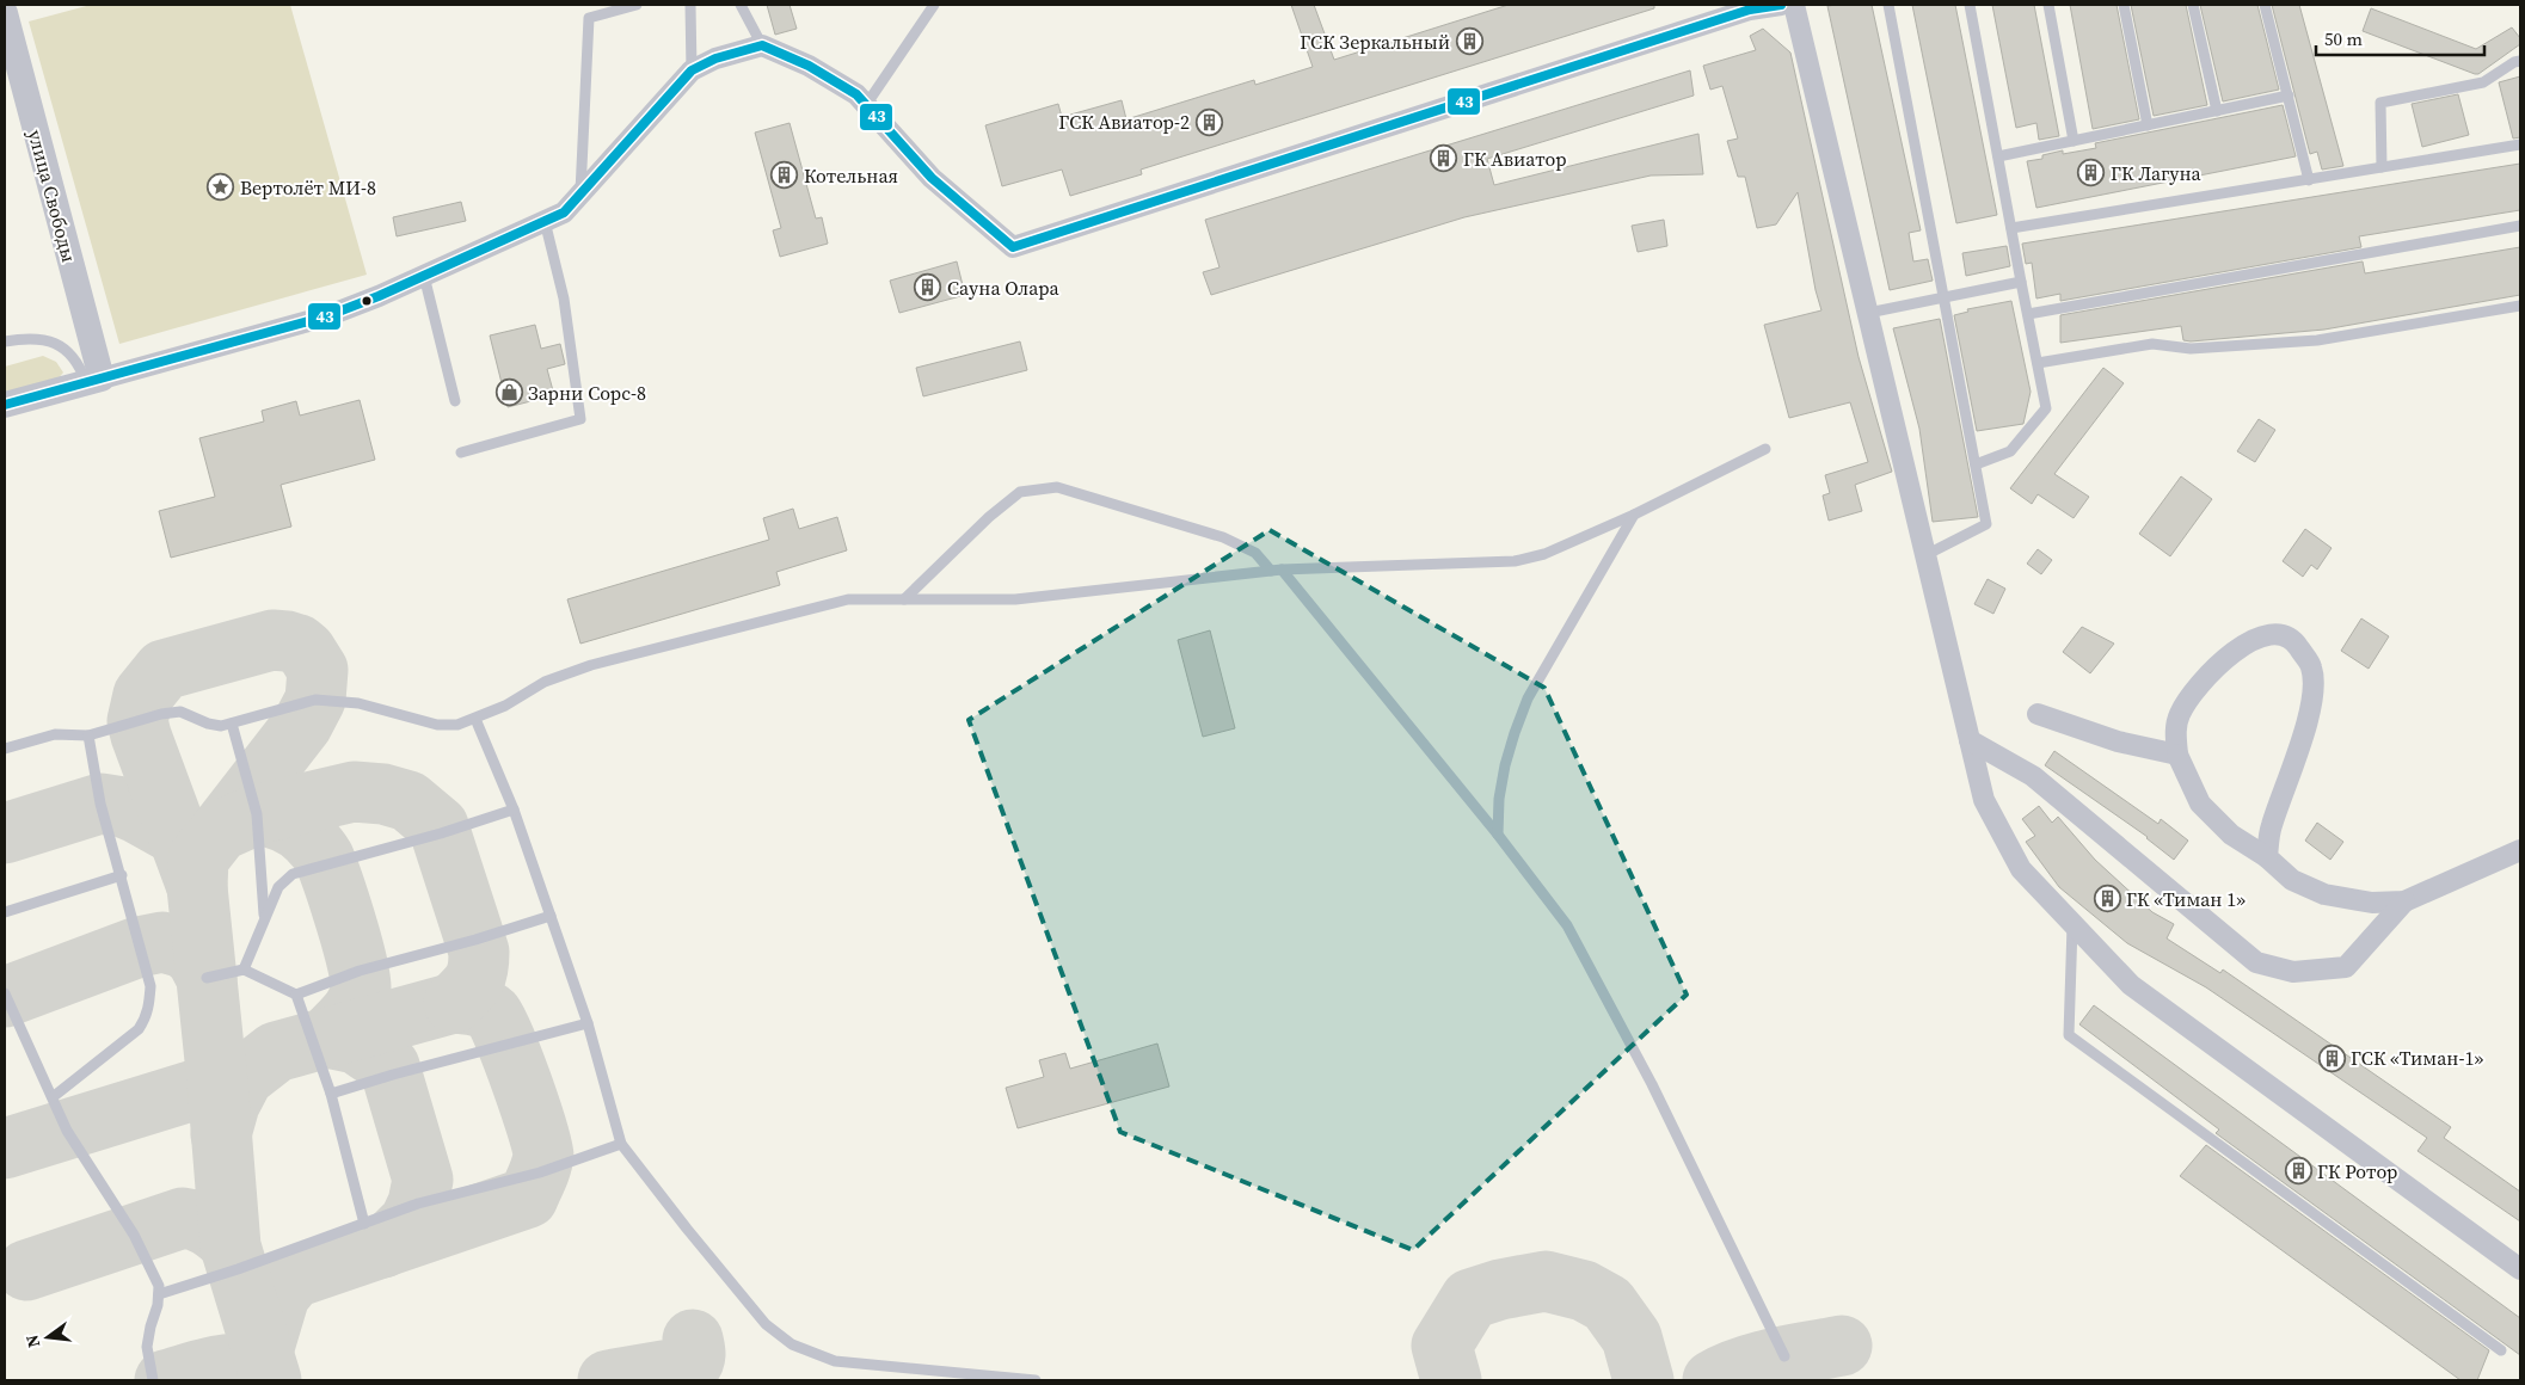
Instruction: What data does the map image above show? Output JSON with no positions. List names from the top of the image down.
{
  "streets": {
    "street": ["улица Свободы"]
  },
  "places": {
    "building": [
      "ГСК Зеркальный",
      "ГСК Авиатор-2",
      "ГК Авиатор",
      "ГК Лагуна",
      "Котельная",
      "Сауна Олара",
      "ГК «Тиман 1»",
      "ГСК «Тиман-1»",
      "ГК Ротор"
    ],
    "place": ["Вертолёт МИ-8"],
    "shop": ["Зарни Сорс-8"]
  },
  "lines": ["transit line 43"],
  "scale_bar": "50 m",
  "north": "left"
}
